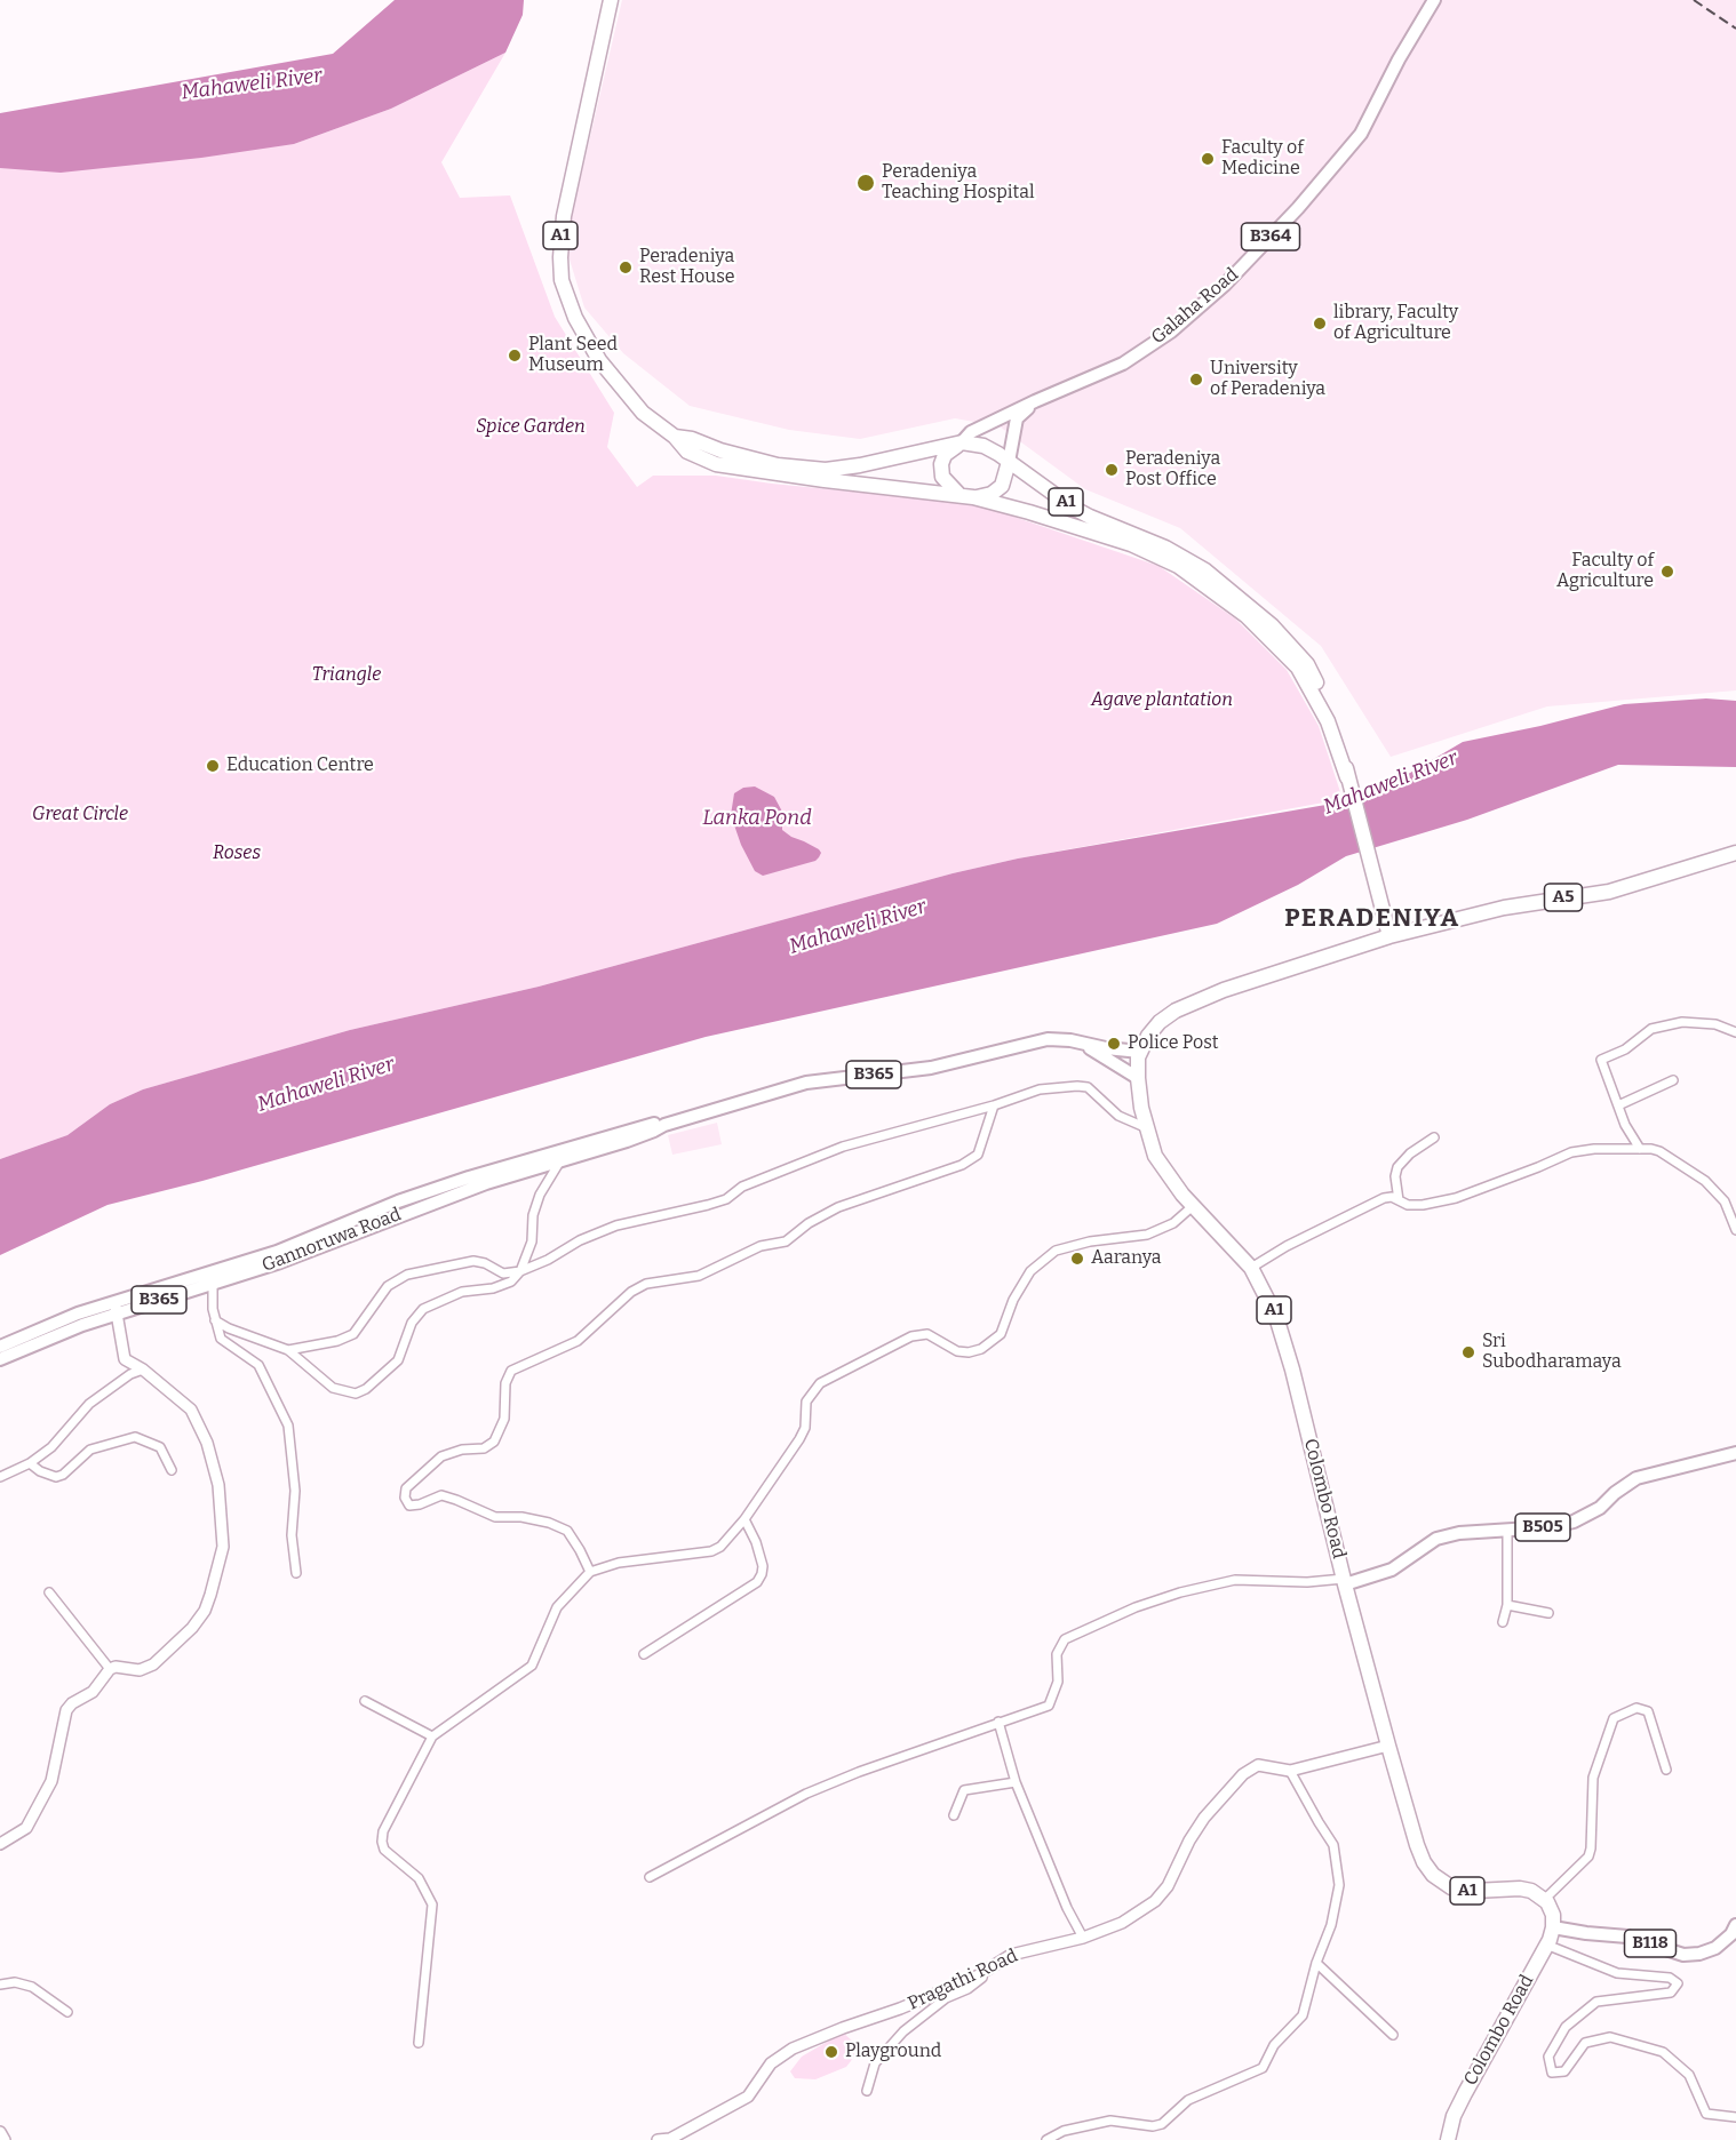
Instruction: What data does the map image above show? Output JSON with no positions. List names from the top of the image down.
{
  "streets": {
    "highway": ["A1", "A5", "Colombo Road"],
    "main road": [
      "B364",
      "Galaha Road",
      "B365",
      "Gannoruwa Road",
      "B505",
      "B118"
    ],
    "street": ["Pragathi Road"]
  },
  "crossings": [
    ["A1", "Galaha Road"],
    ["A1", "A5"],
    ["A1", "Colombo Road"],
    ["A5", "Colombo Road"],
    ["Gannoruwa Road", "Colombo Road"],
    ["Colombo Road", "B505"],
    ["Colombo Road", "B118"],
    ["Colombo Road", "Pragathi Road"]
  ],
  "districts": ["PERADENIYA"],
  "water": ["Mahaweli River", "Lanka Pond"],
  "parks": [
    "Spice Garden",
    "Triangle",
    "Agave plantation",
    "Great Circle",
    "Roses"
  ],
  "places": [
    "Faculty of Medicine",
    "Peradeniya Teaching Hospital",
    "Peradeniya Rest House",
    "library, Faculty of Agriculture",
    "Plant Seed Museum",
    "University of Peradeniya",
    "Peradeniya Post Office",
    "Faculty of Agriculture",
    "Education Centre",
    "Police Post",
    "Aaranya",
    "Sri Subodharamaya",
    "Playground"
  ]
}
